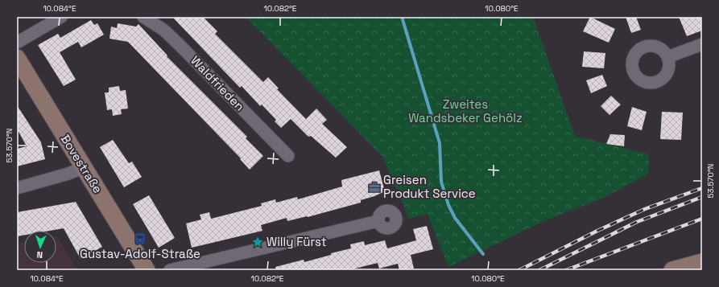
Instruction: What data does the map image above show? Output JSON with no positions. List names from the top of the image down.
{
  "streets": {
    "main road": ["Bovestraße"],
    "street": ["Waldfrieden"]
  },
  "parks": ["Zweites Wandsbeker Gehölz"],
  "places": {
    "office": ["Greisen Produkt Service"],
    "bus stop": ["Gustav-Adolf-Straße"],
    "place": ["Willy Fürst"]
  },
  "north": "bottom",
  "coordinates": [
    "10.084°E",
    "10.082°E",
    "10.080°E",
    "53.570°N"
  ]
}
